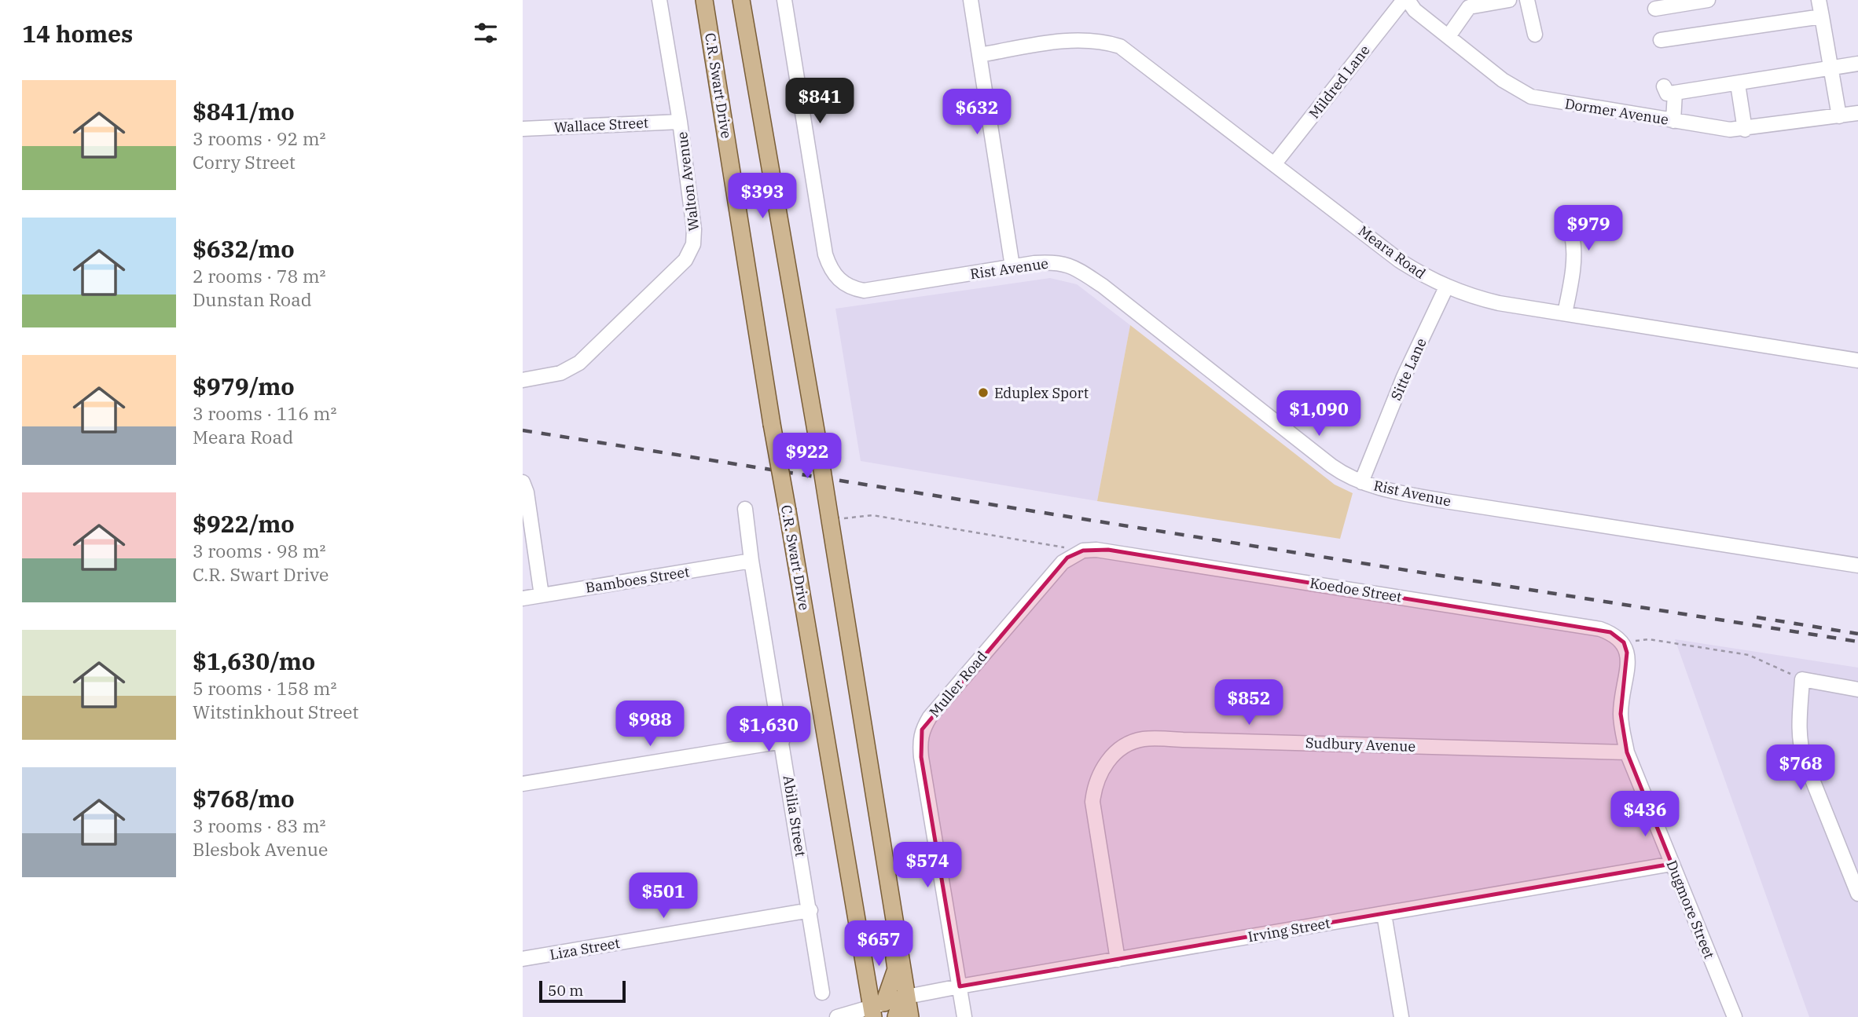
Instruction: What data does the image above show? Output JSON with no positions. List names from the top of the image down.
{
  "streets": {
    "main road": ["C.R. Swart Drive"],
    "street": [
      "Mildred Lane",
      "Dormer Avenue",
      "Wallace Street",
      "Walton Avenue",
      "Meara Road",
      "Rist Avenue",
      "Sitte Lane",
      "Bamboes Street",
      "Koedoe Street",
      "Muller Road",
      "Sudbury Avenue",
      "Abilia Street",
      "Dugmore Street",
      "Irving Street",
      "Liza Street"
    ]
  },
  "crossings": [
    ["Mildred Lane", "Meara Road"],
    ["C.R. Swart Drive", "Irving Street"],
    ["Wallace Street", "Walton Avenue"],
    ["Meara Road", "Sitte Lane"],
    ["Rist Avenue", "Sitte Lane"],
    ["Bamboes Street", "Abilia Street"],
    ["Koedoe Street", "Muller Road"],
    ["Koedoe Street", "Dugmore Street"],
    ["Muller Road", "Irving Street"],
    ["Sudbury Avenue", "Dugmore Street"],
    ["Sudbury Avenue", "Irving Street"],
    ["Abilia Street", "Liza Street"],
    ["Dugmore Street", "Irving Street"]
  ],
  "places": ["Eduplex Sport"],
  "scale_bar": "50 m",
  "page": {
    "heading": "14 homes",
    "list": [
      {
        "name": "$841/mo",
        "note": "3 rooms · 92 m² · Corry Street"
      },
      {
        "name": "$632/mo",
        "note": "2 rooms · 78 m² · Dunstan Road"
      },
      {
        "name": "$979/mo",
        "note": "3 rooms · 116 m² · Meara Road"
      },
      {
        "name": "$922/mo",
        "note": "3 rooms · 98 m² · C.R. Swart Drive"
      },
      {
        "name": "$1,630/mo",
        "note": "5 rooms · 158 m² · Witstinkhout Street"
      },
      {
        "name": "$768/mo",
        "note": "3 rooms · 83 m² · Blesbok Avenue"
      }
    ],
    "price": [
      "$841",
      "$632",
      "$393",
      "$979",
      "$1,090",
      "$922",
      "$852",
      "$988",
      "$1,630",
      "$768",
      "$436",
      "$574",
      "$501",
      "$657"
    ],
    "scale": "50 m"
  }
}
